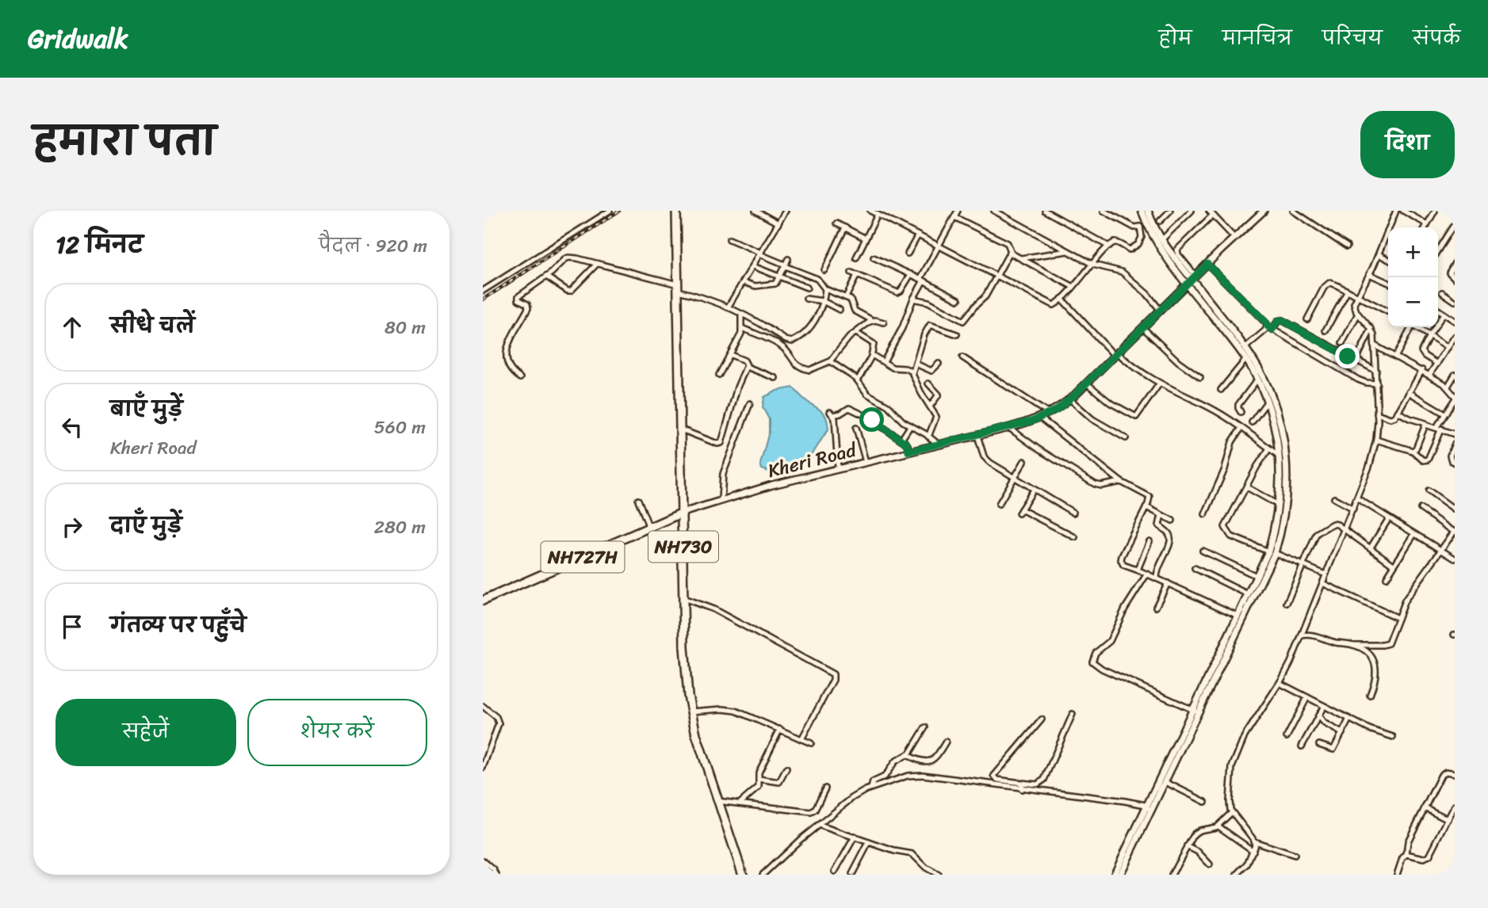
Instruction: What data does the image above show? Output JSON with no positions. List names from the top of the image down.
{
  "streets": {
    "highway": ["NH730", "NH727H"],
    "street": ["Kheri Road"]
  },
  "crossings": [
    ["Kheri Road", "NH730"],
    ["Kheri Road", "NH727H"],
    ["NH730", "NH727H"]
  ],
  "page": {
    "header": "Gridwalk",
    "nav": [
      "होम",
      "मानचित्र",
      "परिचय",
      "संपर्क"
    ],
    "title": "हमारा पता",
    "buttons": [
      "दिशा",
      ["सहेजें", "शेयर करें"]
    ],
    "heading": ["12 मिनट", "पैदल · 920 m"],
    "map_buttons": ["+", "−"],
    "list": [
      ["सीधे चलें", "80 m"],
      ["बाएँ मुड़ें", "Kheri Road", "560 m"],
      ["दाएँ मुड़ें", "280 m"],
      "गंतव्य पर पहुँचे"
    ]
  }
}
